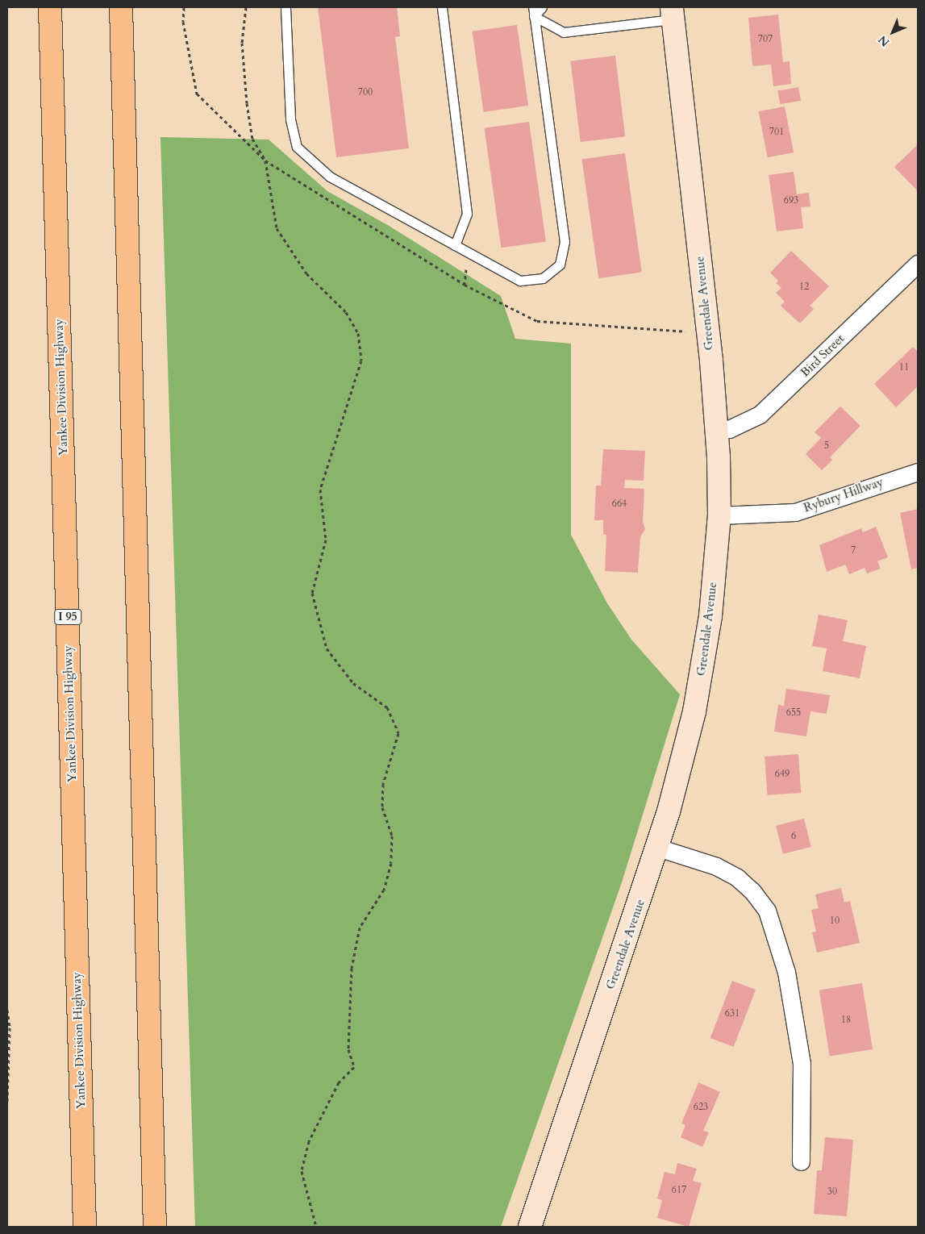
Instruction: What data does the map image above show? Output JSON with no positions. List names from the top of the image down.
{
  "streets": {
    "highway": ["Yankee Division Highway", "I 95"],
    "main road": ["Greendale Avenue"],
    "street": ["Bird Street", "Rybury Hillway"]
  },
  "crossings": [
    ["Greendale Avenue", "Bird Street"],
    ["Greendale Avenue", "Rybury Hillway"]
  ],
  "house_numbers": [
    "707",
    "700",
    "701",
    "693",
    "12",
    "11",
    "5",
    "664",
    "7",
    "655",
    "649",
    "6",
    "10",
    "631",
    "18",
    "623",
    "617",
    "30"
  ],
  "north": "bottom left"
}
